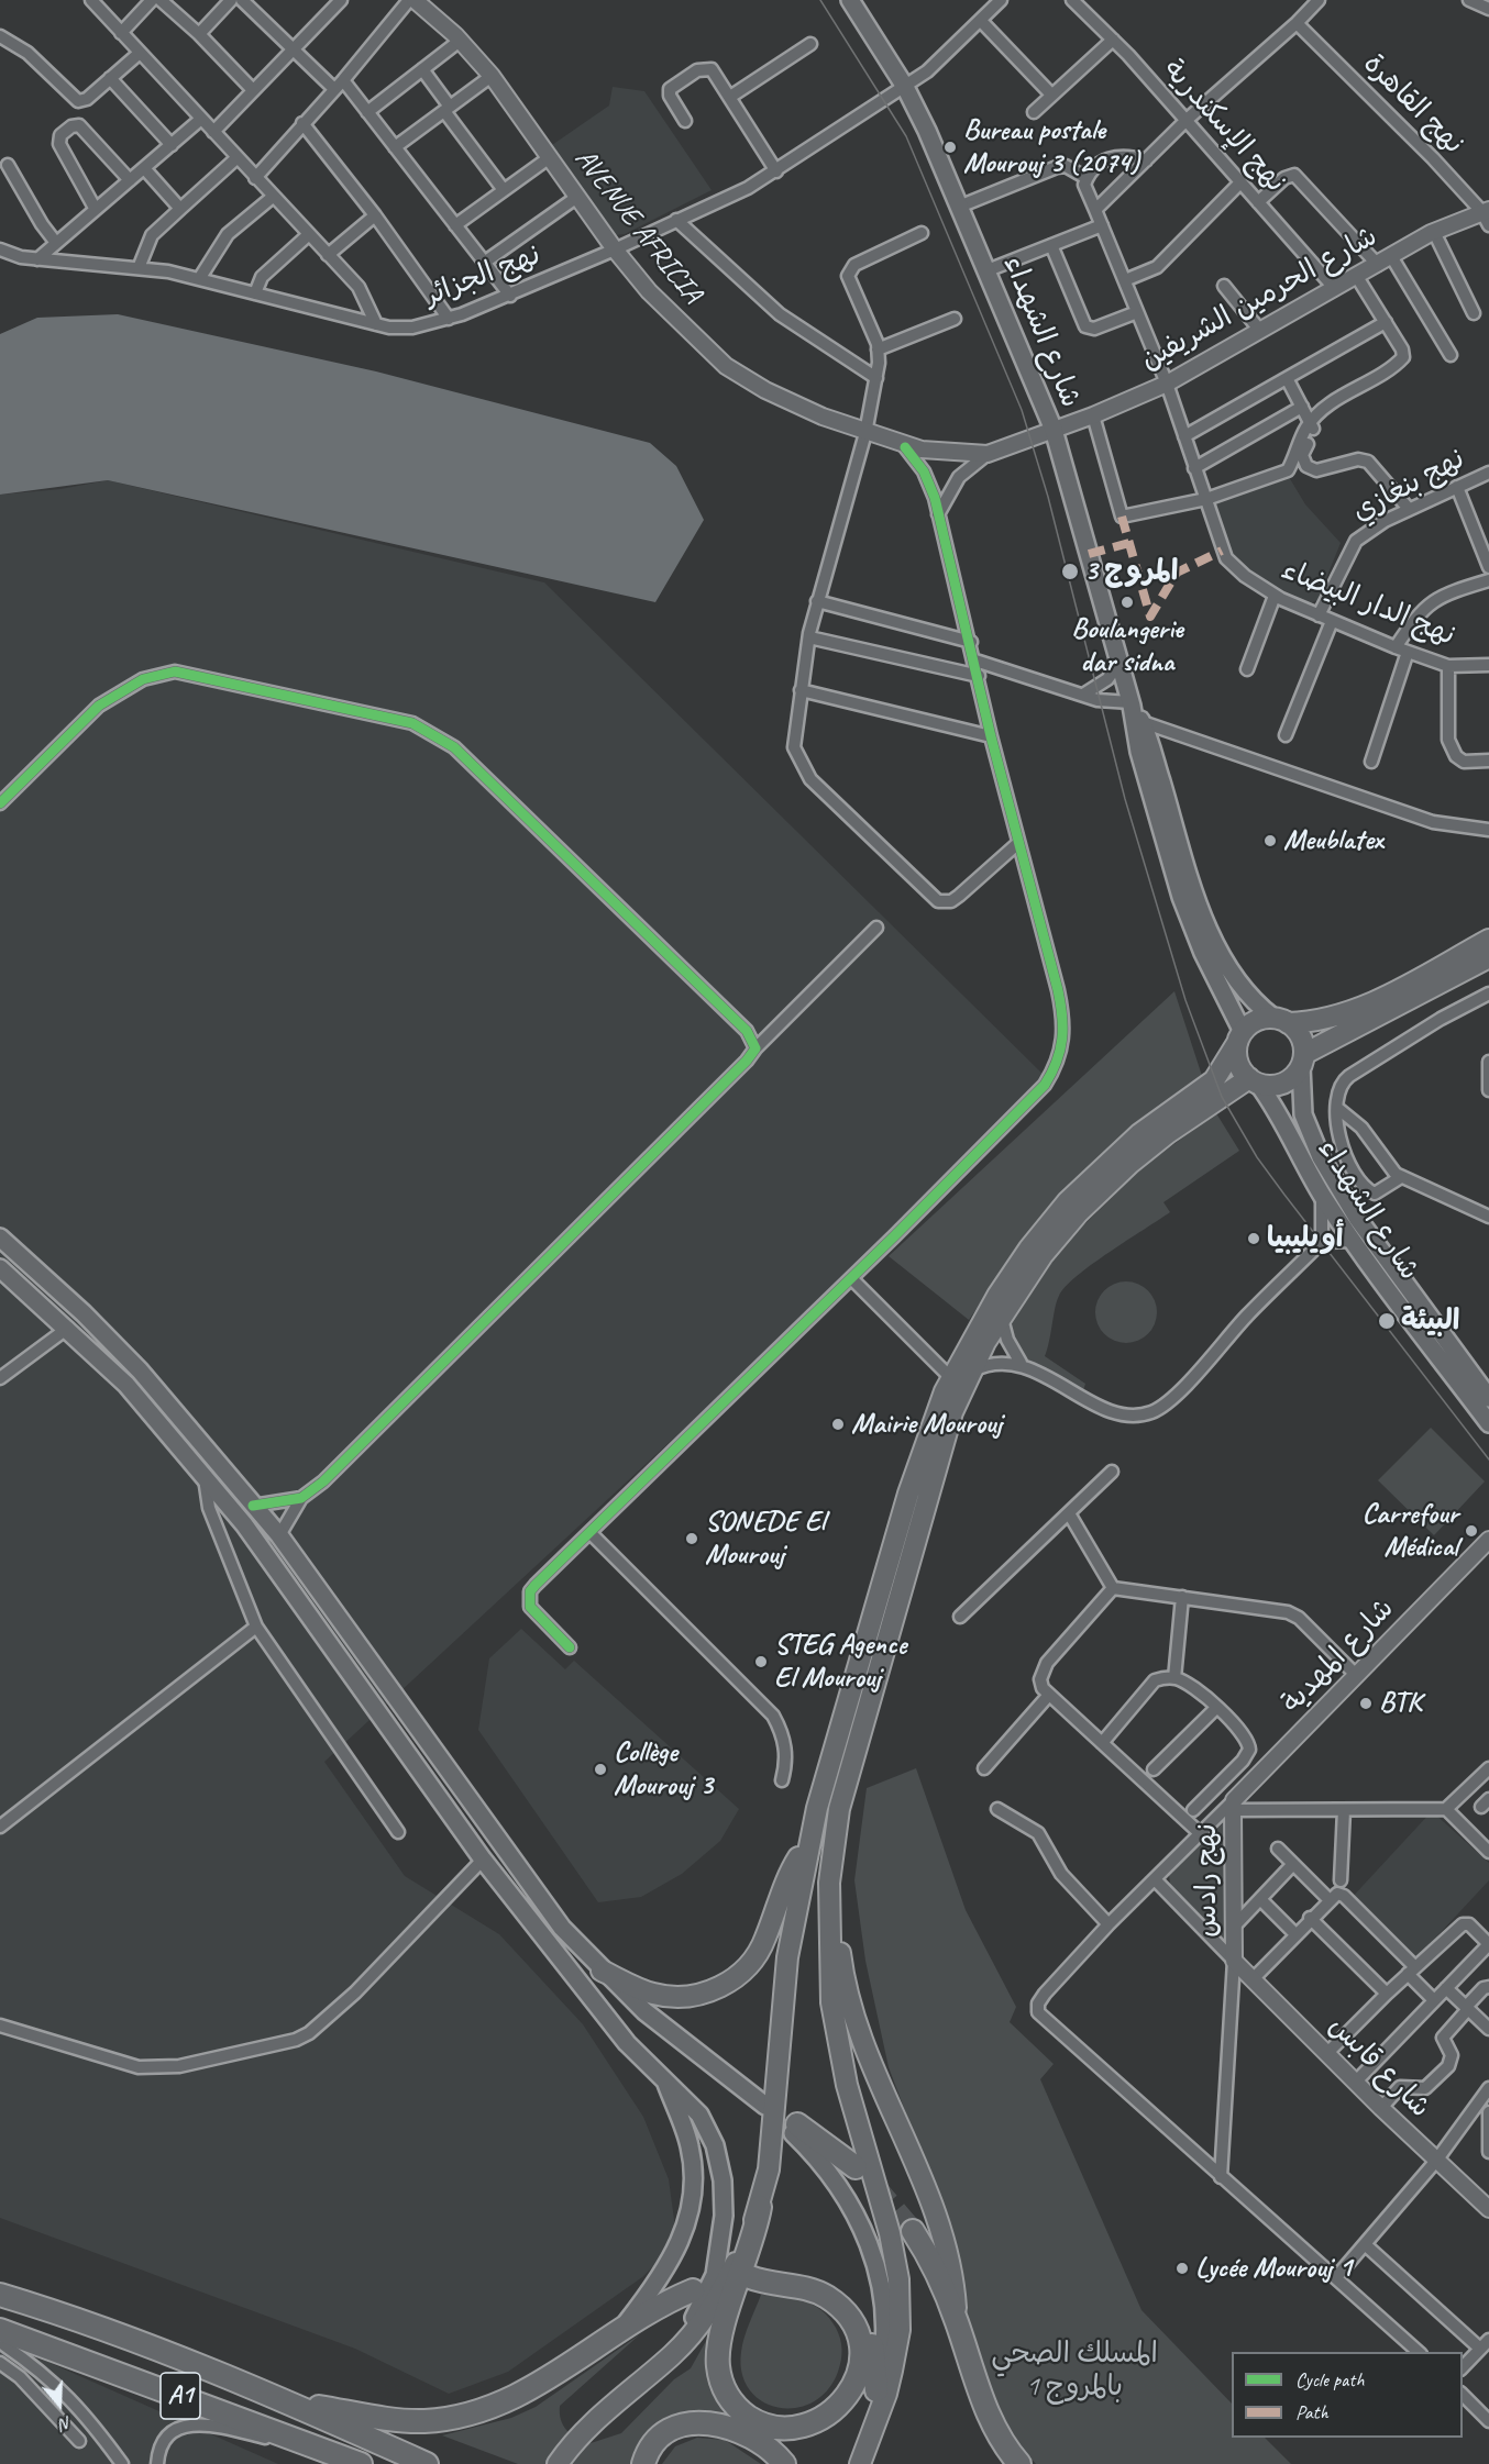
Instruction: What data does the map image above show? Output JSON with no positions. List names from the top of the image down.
{
  "streets": {
    "highway": ["A1"],
    "main road": ["شارع الشهداء"],
    "street": [
      "نهج القاهرة",
      "نهج الإسكندرية",
      "AVENUE AFRICIA",
      "نهج الجزائر",
      "شارع الحرمين الشريفين",
      "نهج بنغازي",
      "نهج الدار البيضاء",
      "شارع المهدية",
      "نهج رادس",
      "شارع قابس"
    ]
  },
  "crossings": [
    ["نهج القاهرة", "شارع الحرمين الشريفين"],
    ["نهج الإسكندرية", "شارع الحرمين الشريفين"],
    ["AVENUE AFRICIA", "نهج الجزائر"],
    ["AVENUE AFRICIA", "شارع الحرمين الشريفين"],
    ["AVENUE AFRICIA", "شارع الشهداء"],
    ["نهج الجزائر", "شارع الشهداء"],
    ["شارع الحرمين الشريفين", "شارع الشهداء"],
    ["شارع الحرمين الشريفين", "نهج الدار البيضاء"],
    ["نهج بنغازي", "نهج الدار البيضاء"],
    ["شارع المهدية", "نهج رادس"],
    ["نهج رادس", "شارع قابس"]
  ],
  "parks": ["المسلك الصحي بالمروج 1"],
  "places": [
    "Bureau postale Mourouj 3 (2074)",
    "المروج 3",
    "Boulangerie dar sidna",
    "Meublatex",
    "أويليبيا",
    "البيئة",
    "Mairie Mourouj",
    "Carrefour Médical",
    "SONEDE El Mourouj",
    "STEG Agence El Mourouj",
    "BTK",
    "Collège Mourouj 3",
    "Lycée Mourouj 1"
  ],
  "legend": ["Cycle path", "Path"],
  "north": "bottom"
}
